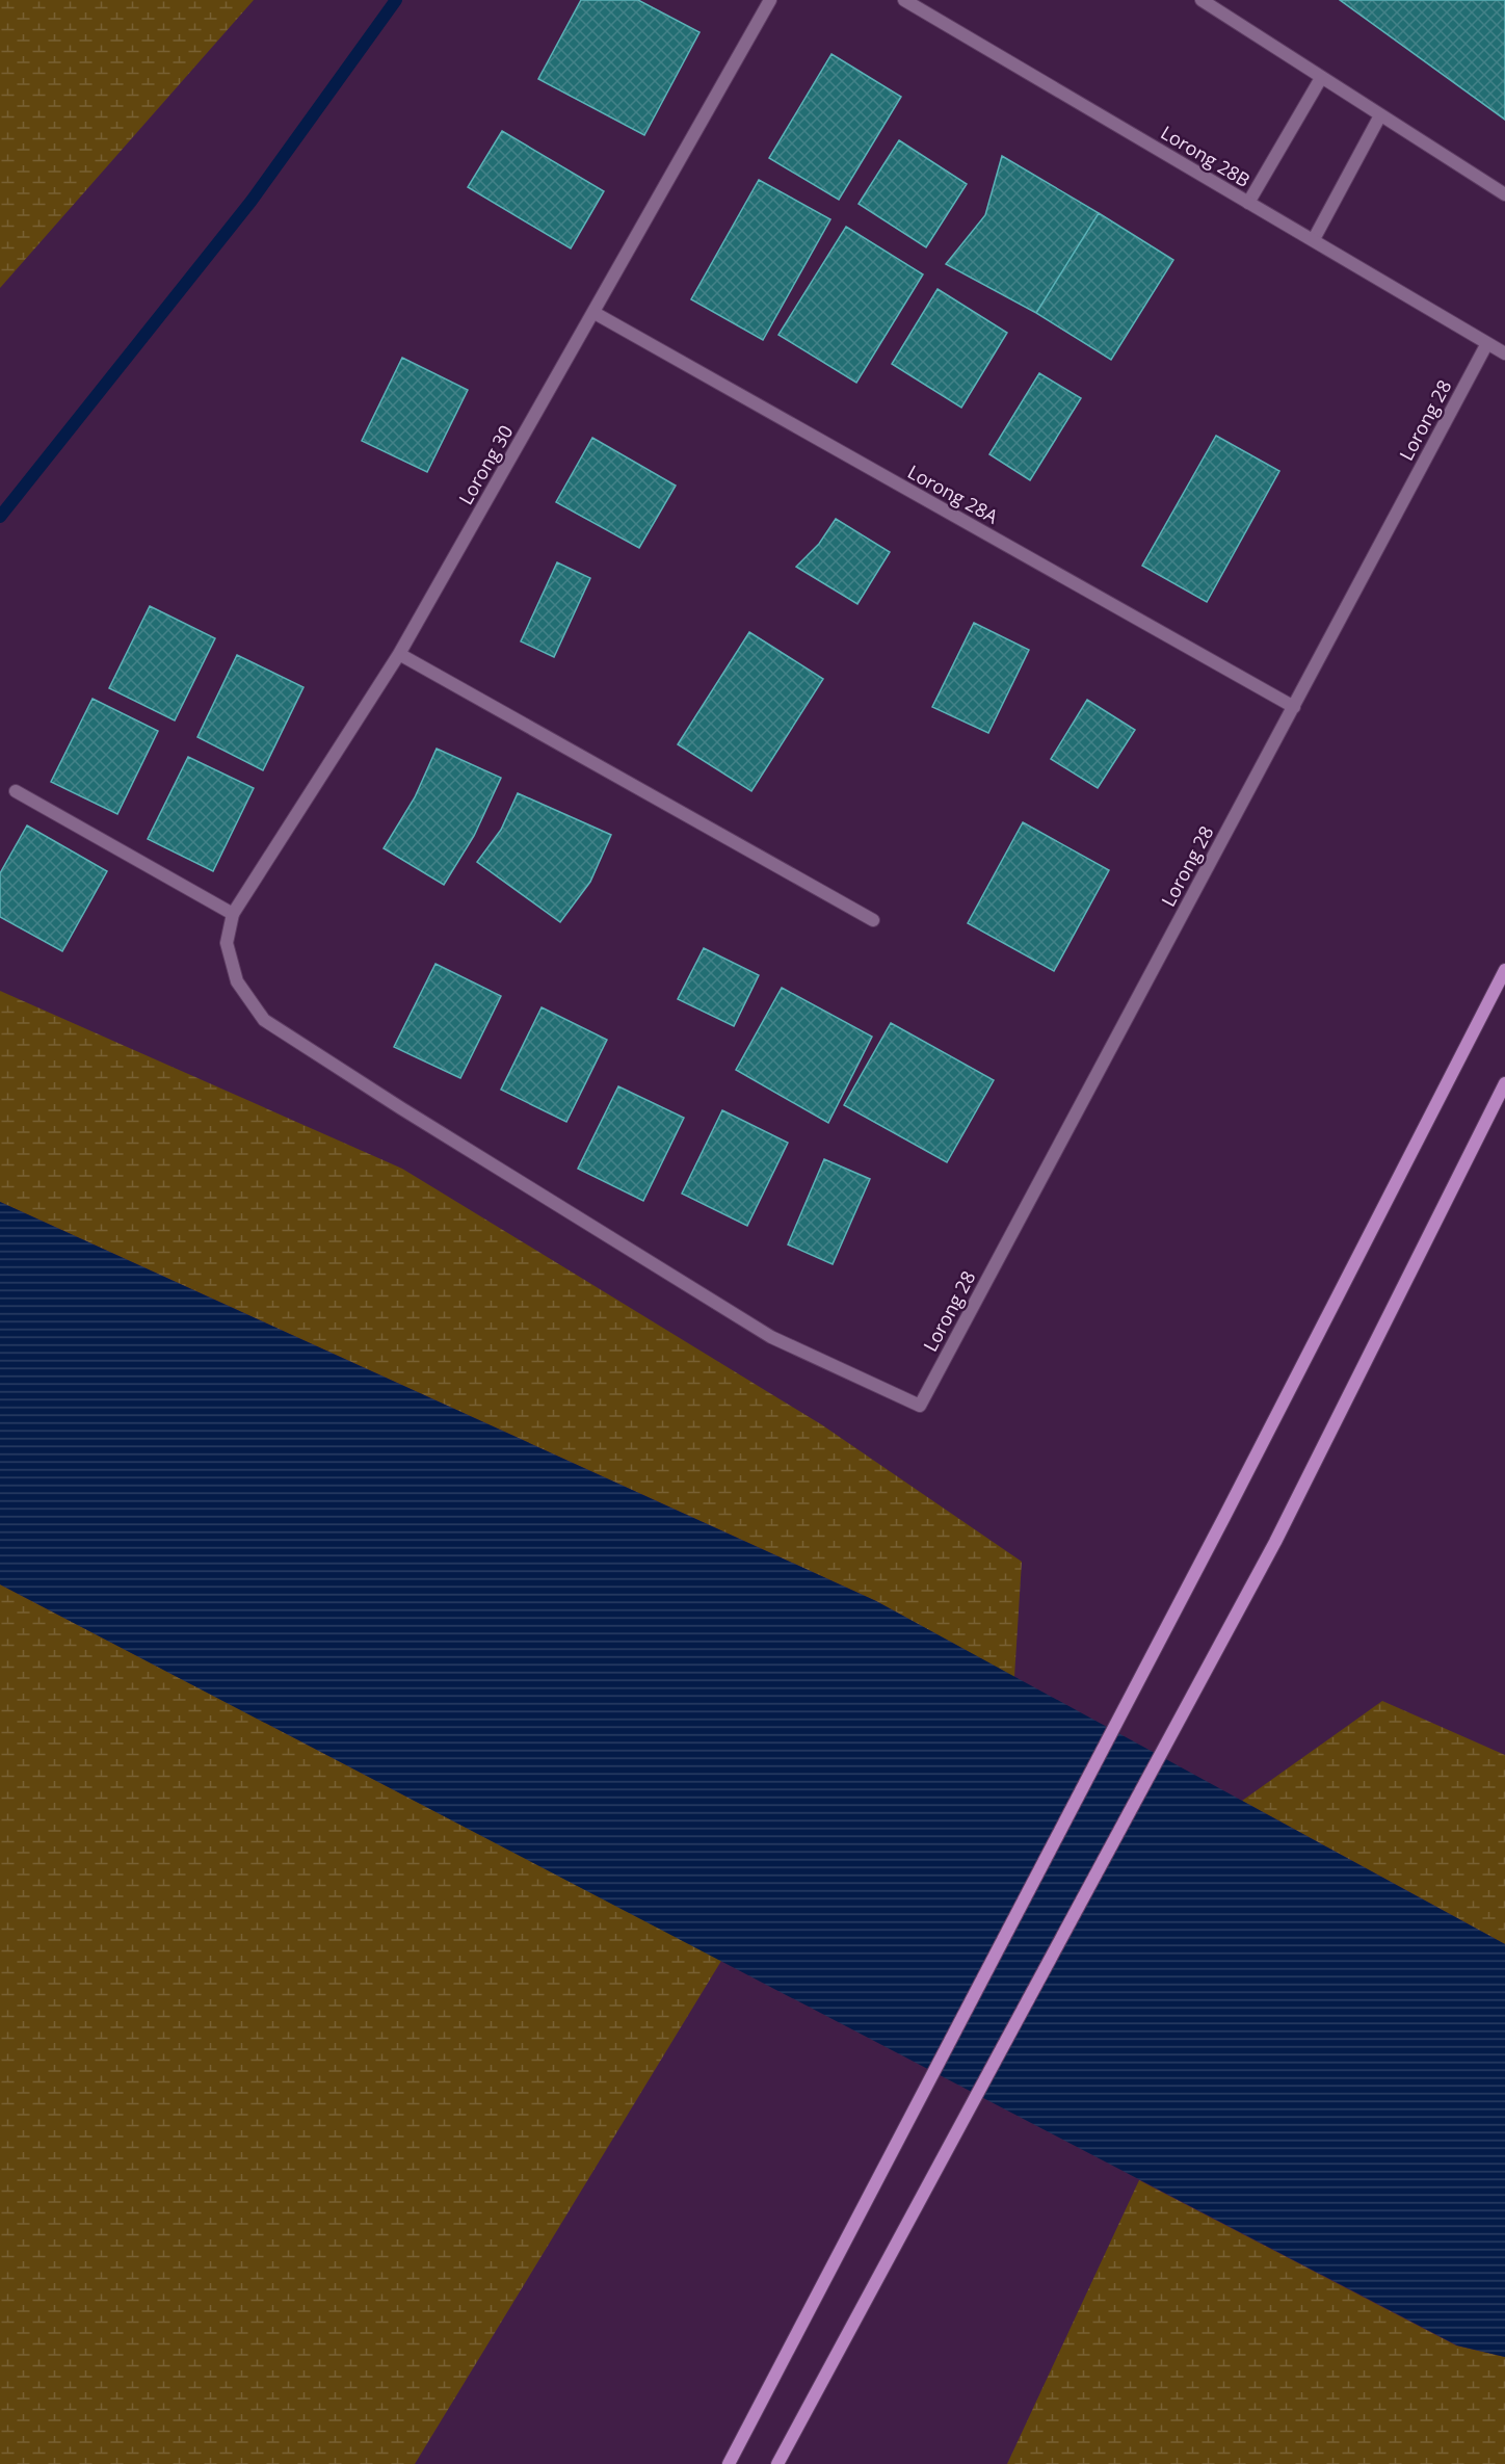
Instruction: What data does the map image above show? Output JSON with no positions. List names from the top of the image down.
{
  "streets": {
    "street": [
      "Lorong 28B",
      "Lorong 28",
      "Lorong 30",
      "Lorong 28A"
    ]
  },
  "crossings": [
    ["Lorong 28B", "Lorong 28"],
    ["Lorong 28", "Lorong 30"],
    ["Lorong 28", "Lorong 28A"],
    ["Lorong 30", "Lorong 28A"]
  ]
}
